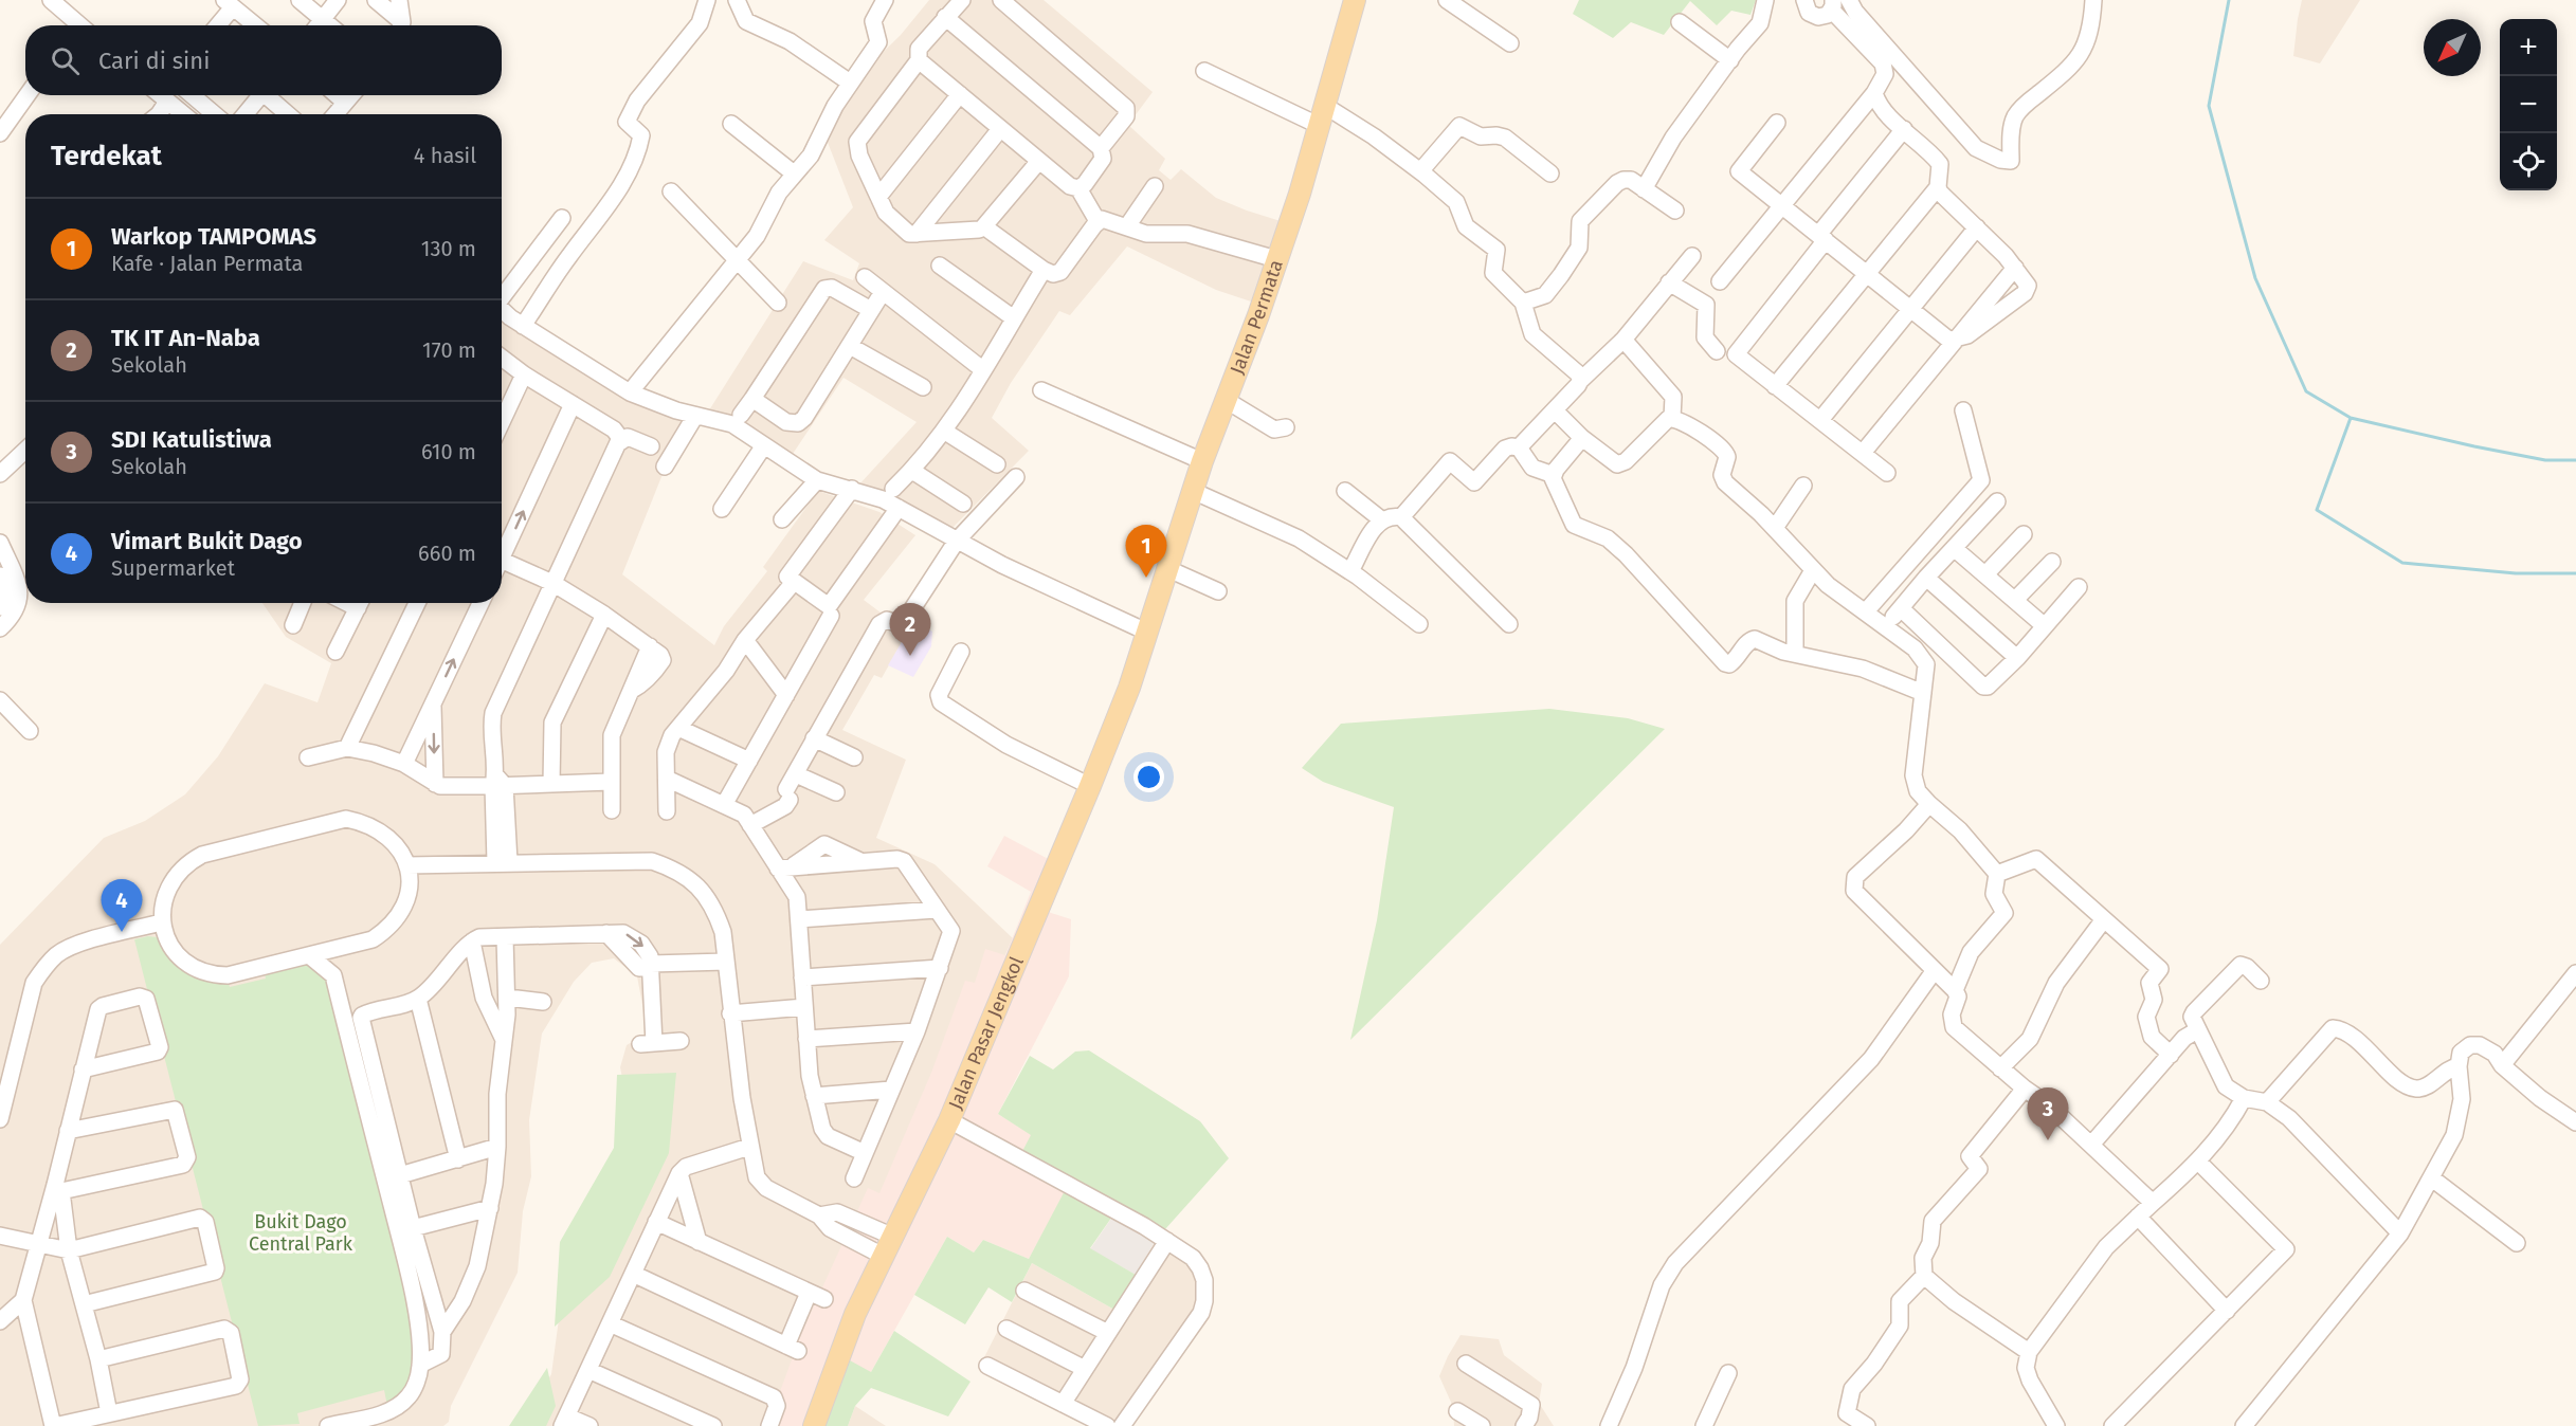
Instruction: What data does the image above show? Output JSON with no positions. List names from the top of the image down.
{
  "streets": {
    "main road": ["Jalan Permata", "Jalan Pasar Jengkol"]
  },
  "crossings": [
    ["Jalan Permata", "Jalan Pasar Jengkol"]
  ],
  "parks": ["Bukit Dago Central Park"],
  "north": "bottom left",
  "page": {
    "map_buttons": ["+", "−"],
    "search": "Cari di sini",
    "heading": ["Terdekat", "4 hasil"],
    "list": [
      {
        "mark": "1",
        "name": "Warkop TAMPOMAS",
        "note": "Kafe · Jalan Permata",
        "value": "130 m"
      },
      {
        "mark": "2",
        "name": "TK IT An-Naba",
        "note": "Sekolah",
        "value": "170 m"
      },
      {
        "mark": "3",
        "name": "SDI Katulistiwa",
        "note": "Sekolah",
        "value": "610 m"
      },
      {
        "mark": "4",
        "name": "Vimart Bukit Dago",
        "note": "Supermarket",
        "value": "660 m"
      }
    ],
    "pins": [
      "1",
      "2",
      "4",
      "3"
    ]
  }
}
